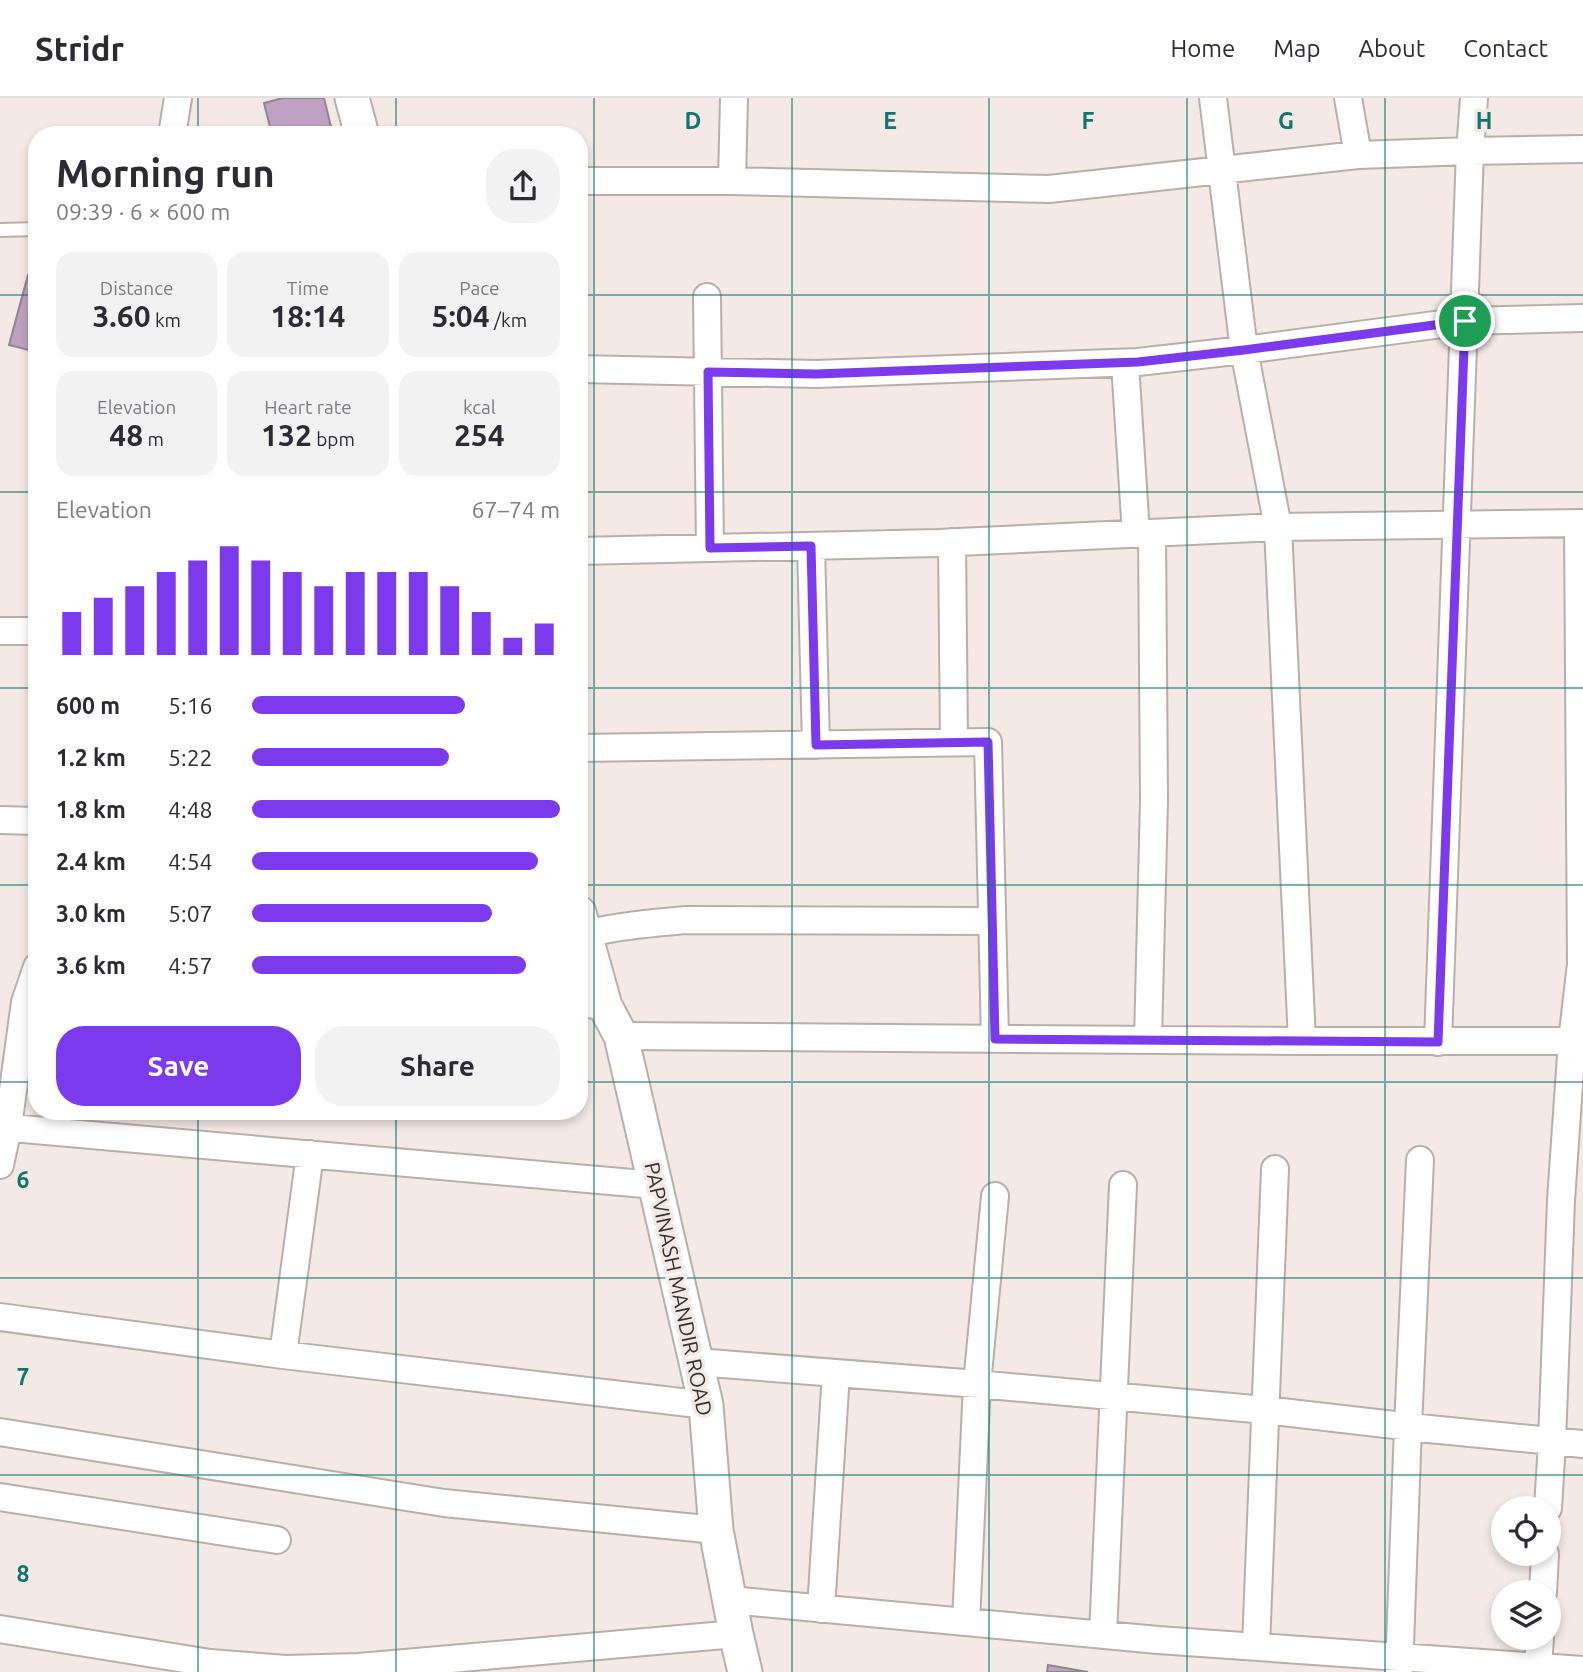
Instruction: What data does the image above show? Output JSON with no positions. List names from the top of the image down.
{
  "streets": {
    "street": ["PAPVINASH MANDIR ROAD"]
  },
  "page": {
    "header": "Stridr",
    "nav": [
      "Home",
      "Map",
      "About",
      "Contact"
    ],
    "heading": ["Morning run", "09:39 · 6 × 600 m"],
    "stats": [
      ["Distance", "3.60 km"],
      ["Time", "18:14"],
      ["Pace", "5:04 /km"],
      ["Elevation", "48 m"],
      ["Heart rate", "132 bpm"],
      ["kcal", "254"]
    ],
    "chart": ["Elevation", "67–74 m"],
    "list": [
      {
        "name": "600 m",
        "note": "5:16"
      },
      {
        "name": "1.2 km",
        "note": "5:22"
      },
      {
        "name": "1.8 km",
        "note": "4:48"
      },
      {
        "name": "2.4 km",
        "note": "4:54"
      },
      {
        "name": "3.0 km",
        "note": "5:07"
      },
      {
        "name": "3.6 km",
        "note": "4:57"
      }
    ],
    "buttons": ["Save", "Share"]
  },
  "grid": {
    "columns": [
      "D",
      "E",
      "F",
      "G",
      "H"
    ],
    "rows": ["6", "7", "8"]
  }
}
